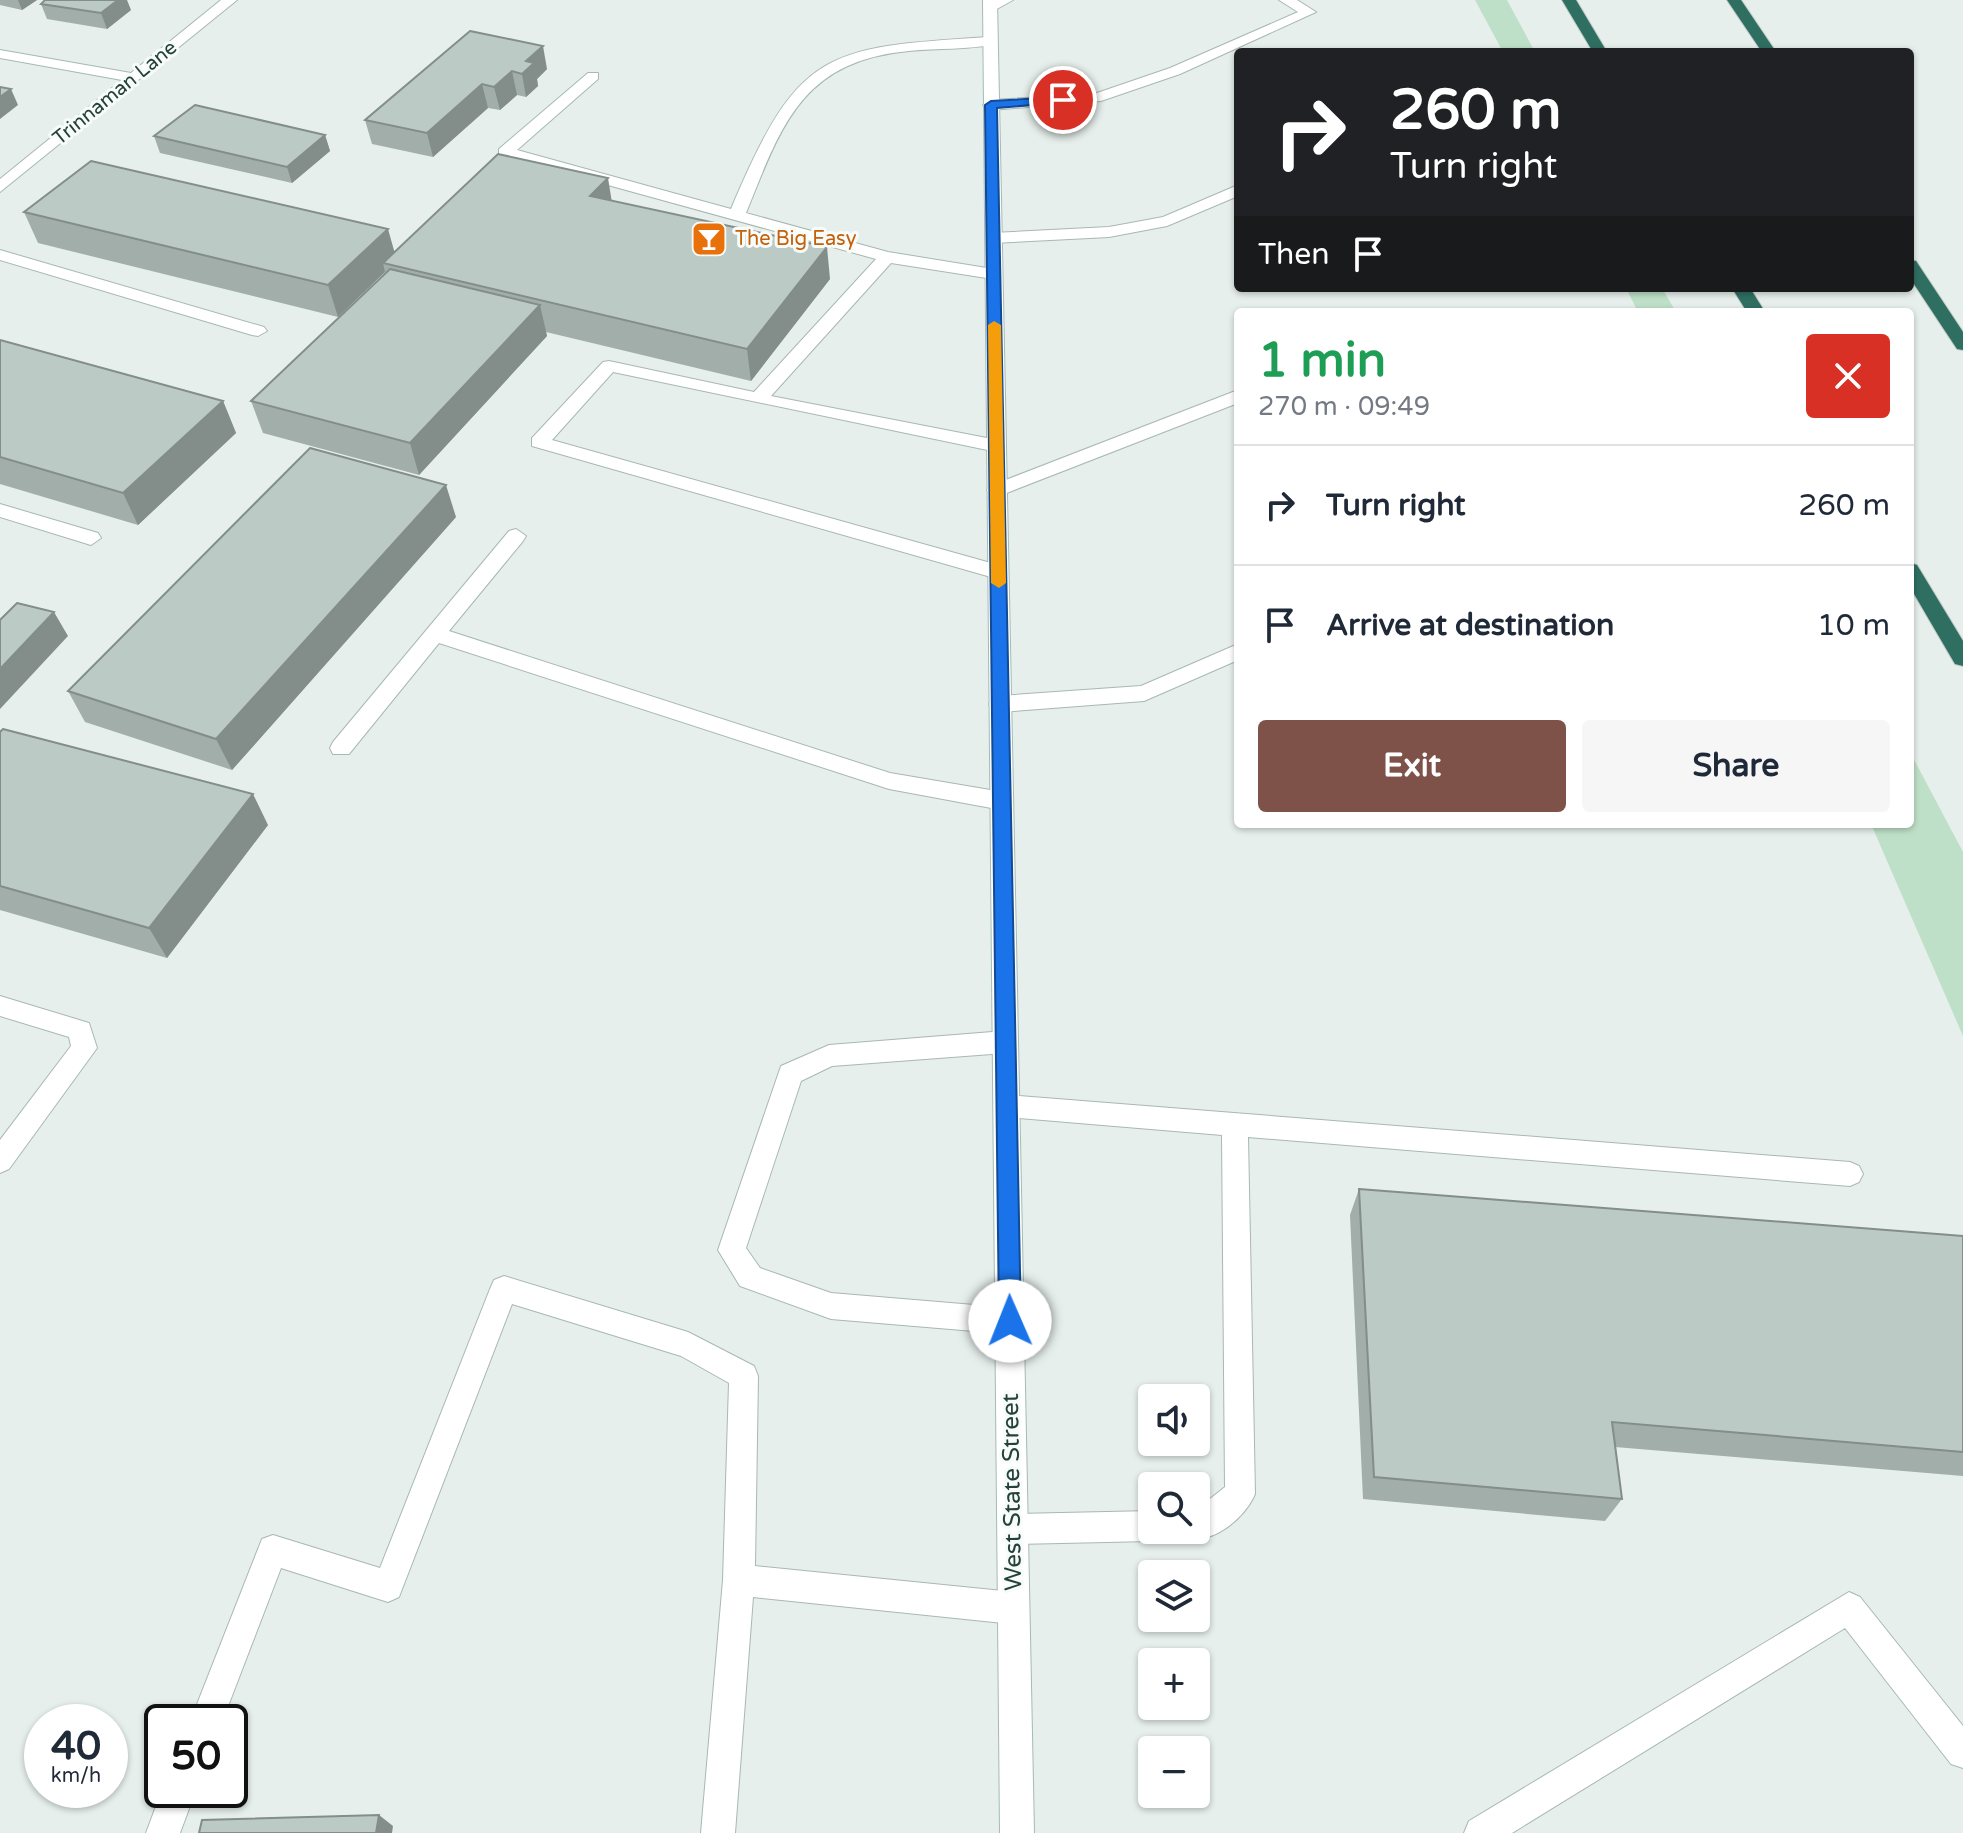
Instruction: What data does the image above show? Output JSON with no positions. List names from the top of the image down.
{
  "streets": {
    "main road": ["Trinnaman Lane", "West State Street"]
  },
  "places": {
    "bar": ["The Big Easy"]
  },
  "page": {
    "turn": ["260 m", "Turn right"],
    "then": "Then",
    "heading": ["1 min", "270 m · 09:49"],
    "list": [
      {
        "name": "Turn right",
        "value": "260 m"
      },
      {
        "name": "Arrive at destination",
        "value": "10 m"
      }
    ],
    "buttons": ["Exit", "Share"],
    "map_buttons": ["+", "−"],
    "speed": "40 km/h",
    "limit": "50"
  }
}
